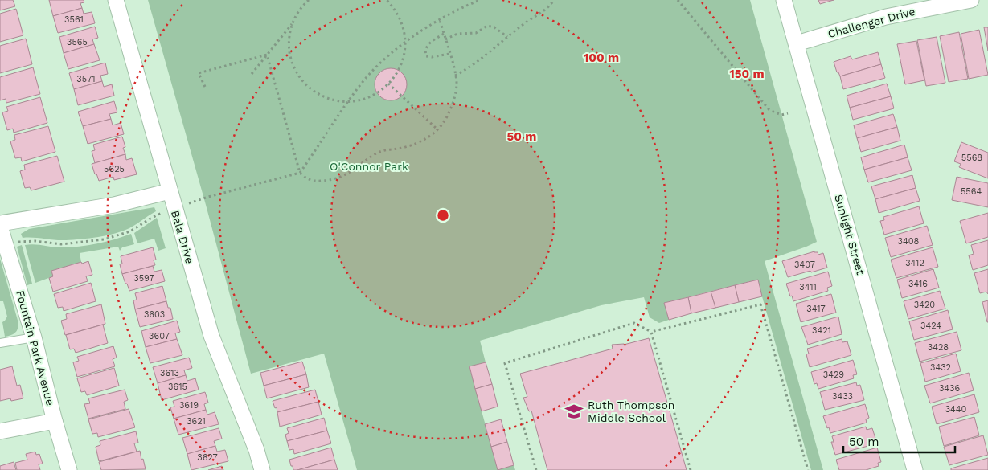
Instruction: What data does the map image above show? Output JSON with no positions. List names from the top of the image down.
{
  "streets": {
    "street": [
      "Challenger Drive",
      "Sunlight Street",
      "Bala Drive",
      "Fountain Park Avenue"
    ]
  },
  "crossings": [
    ["Challenger Drive", "Sunlight Street"]
  ],
  "parks": ["O'Connor Park"],
  "places": {
    "school or university": ["Ruth Thompson Middle School"]
  },
  "house_numbers": [
    "3561",
    "3565",
    "3571",
    "5568",
    "5625",
    "5564",
    "3408",
    "3412",
    "3407",
    "3597",
    "3416",
    "3411",
    "3420",
    "3417",
    "3603",
    "3424",
    "3421",
    "3607",
    "3428",
    "3432",
    "3613",
    "3429",
    "3615",
    "3436",
    "3433",
    "3619",
    "3440",
    "3621",
    "3627"
  ],
  "scale_bar": "50 m",
  "rings": ["100 m", "150 m", "50 m"]
}
